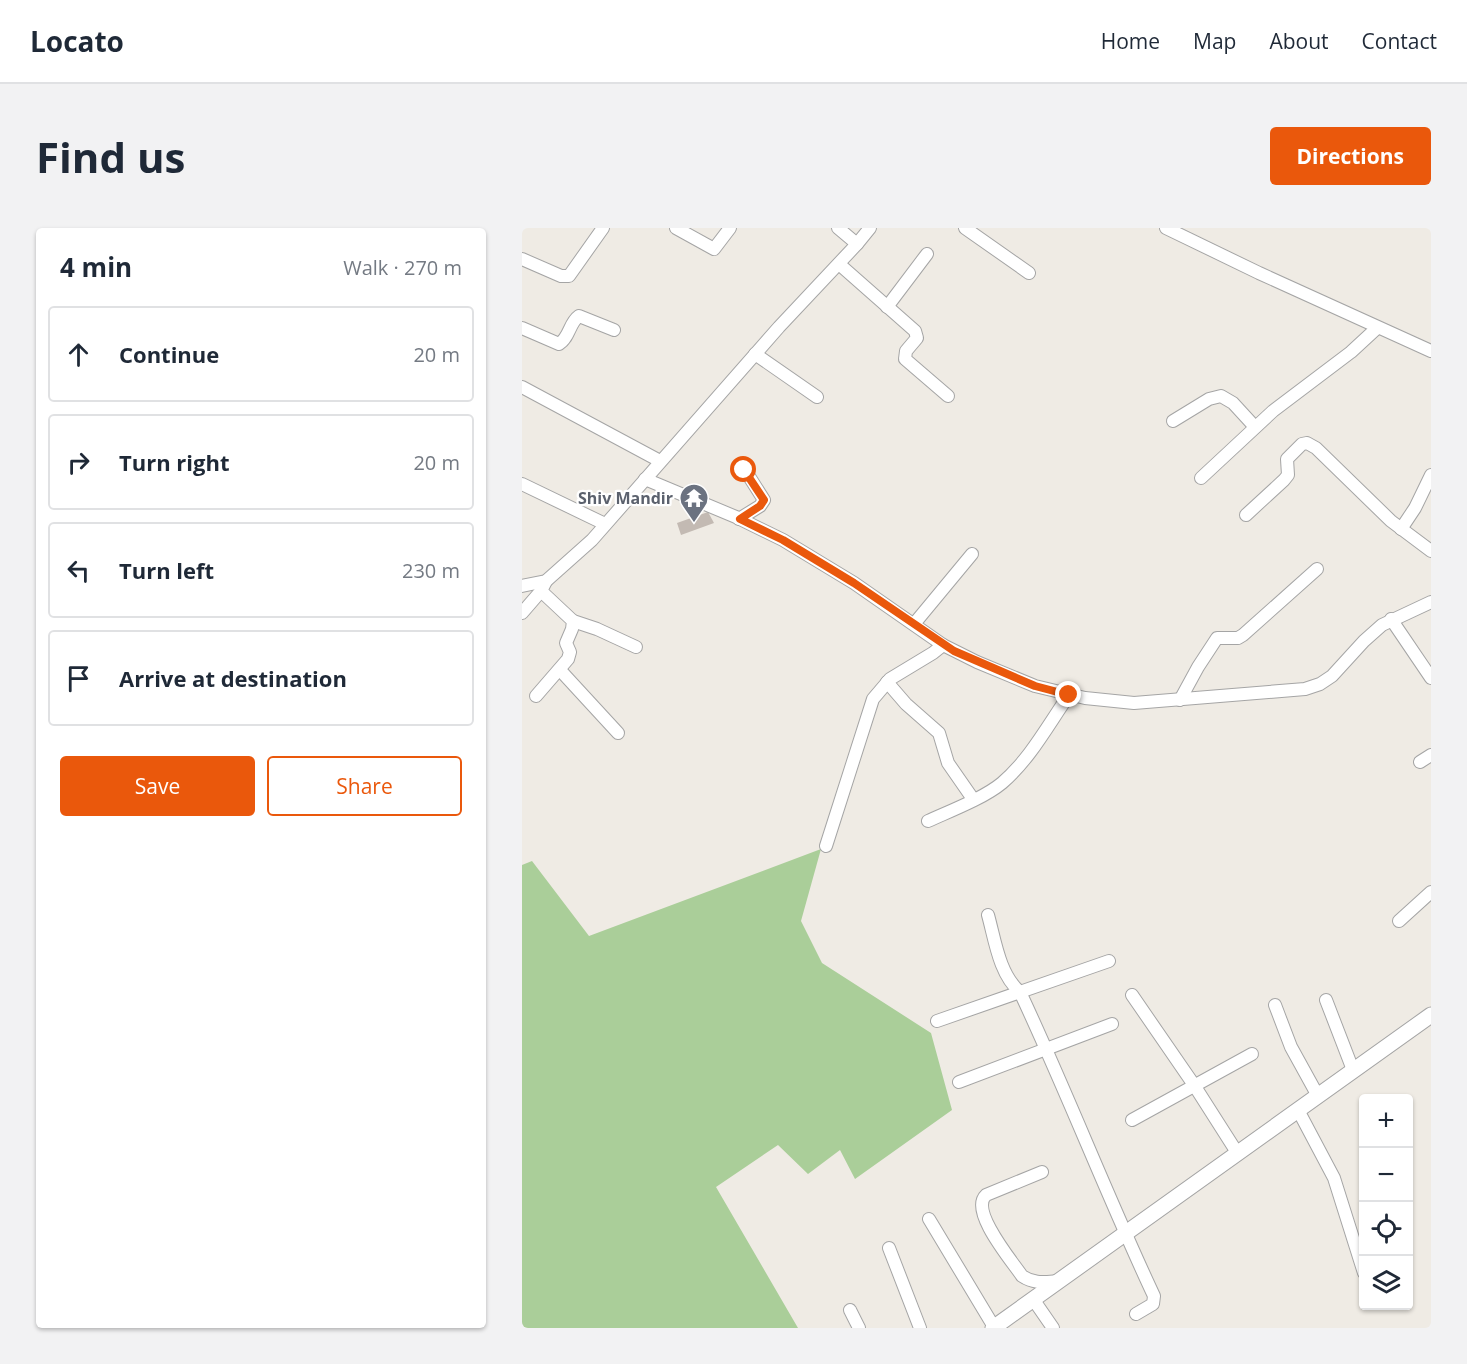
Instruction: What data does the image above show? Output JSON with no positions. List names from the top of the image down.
{
  "places": {
    "temple": ["Shiv Mandir"]
  },
  "page": {
    "header": "Locato",
    "nav": [
      "Home",
      "Map",
      "About",
      "Contact"
    ],
    "buttons": [
      "Directions",
      ["Save", "Share"]
    ],
    "title": "Find us",
    "heading": ["4 min", "Walk · 270 m"],
    "list": [
      ["Continue", "20 m"],
      ["Turn right", "20 m"],
      ["Turn left", "230 m"],
      "Arrive at destination"
    ],
    "map_buttons": ["+", "−"]
  }
}
